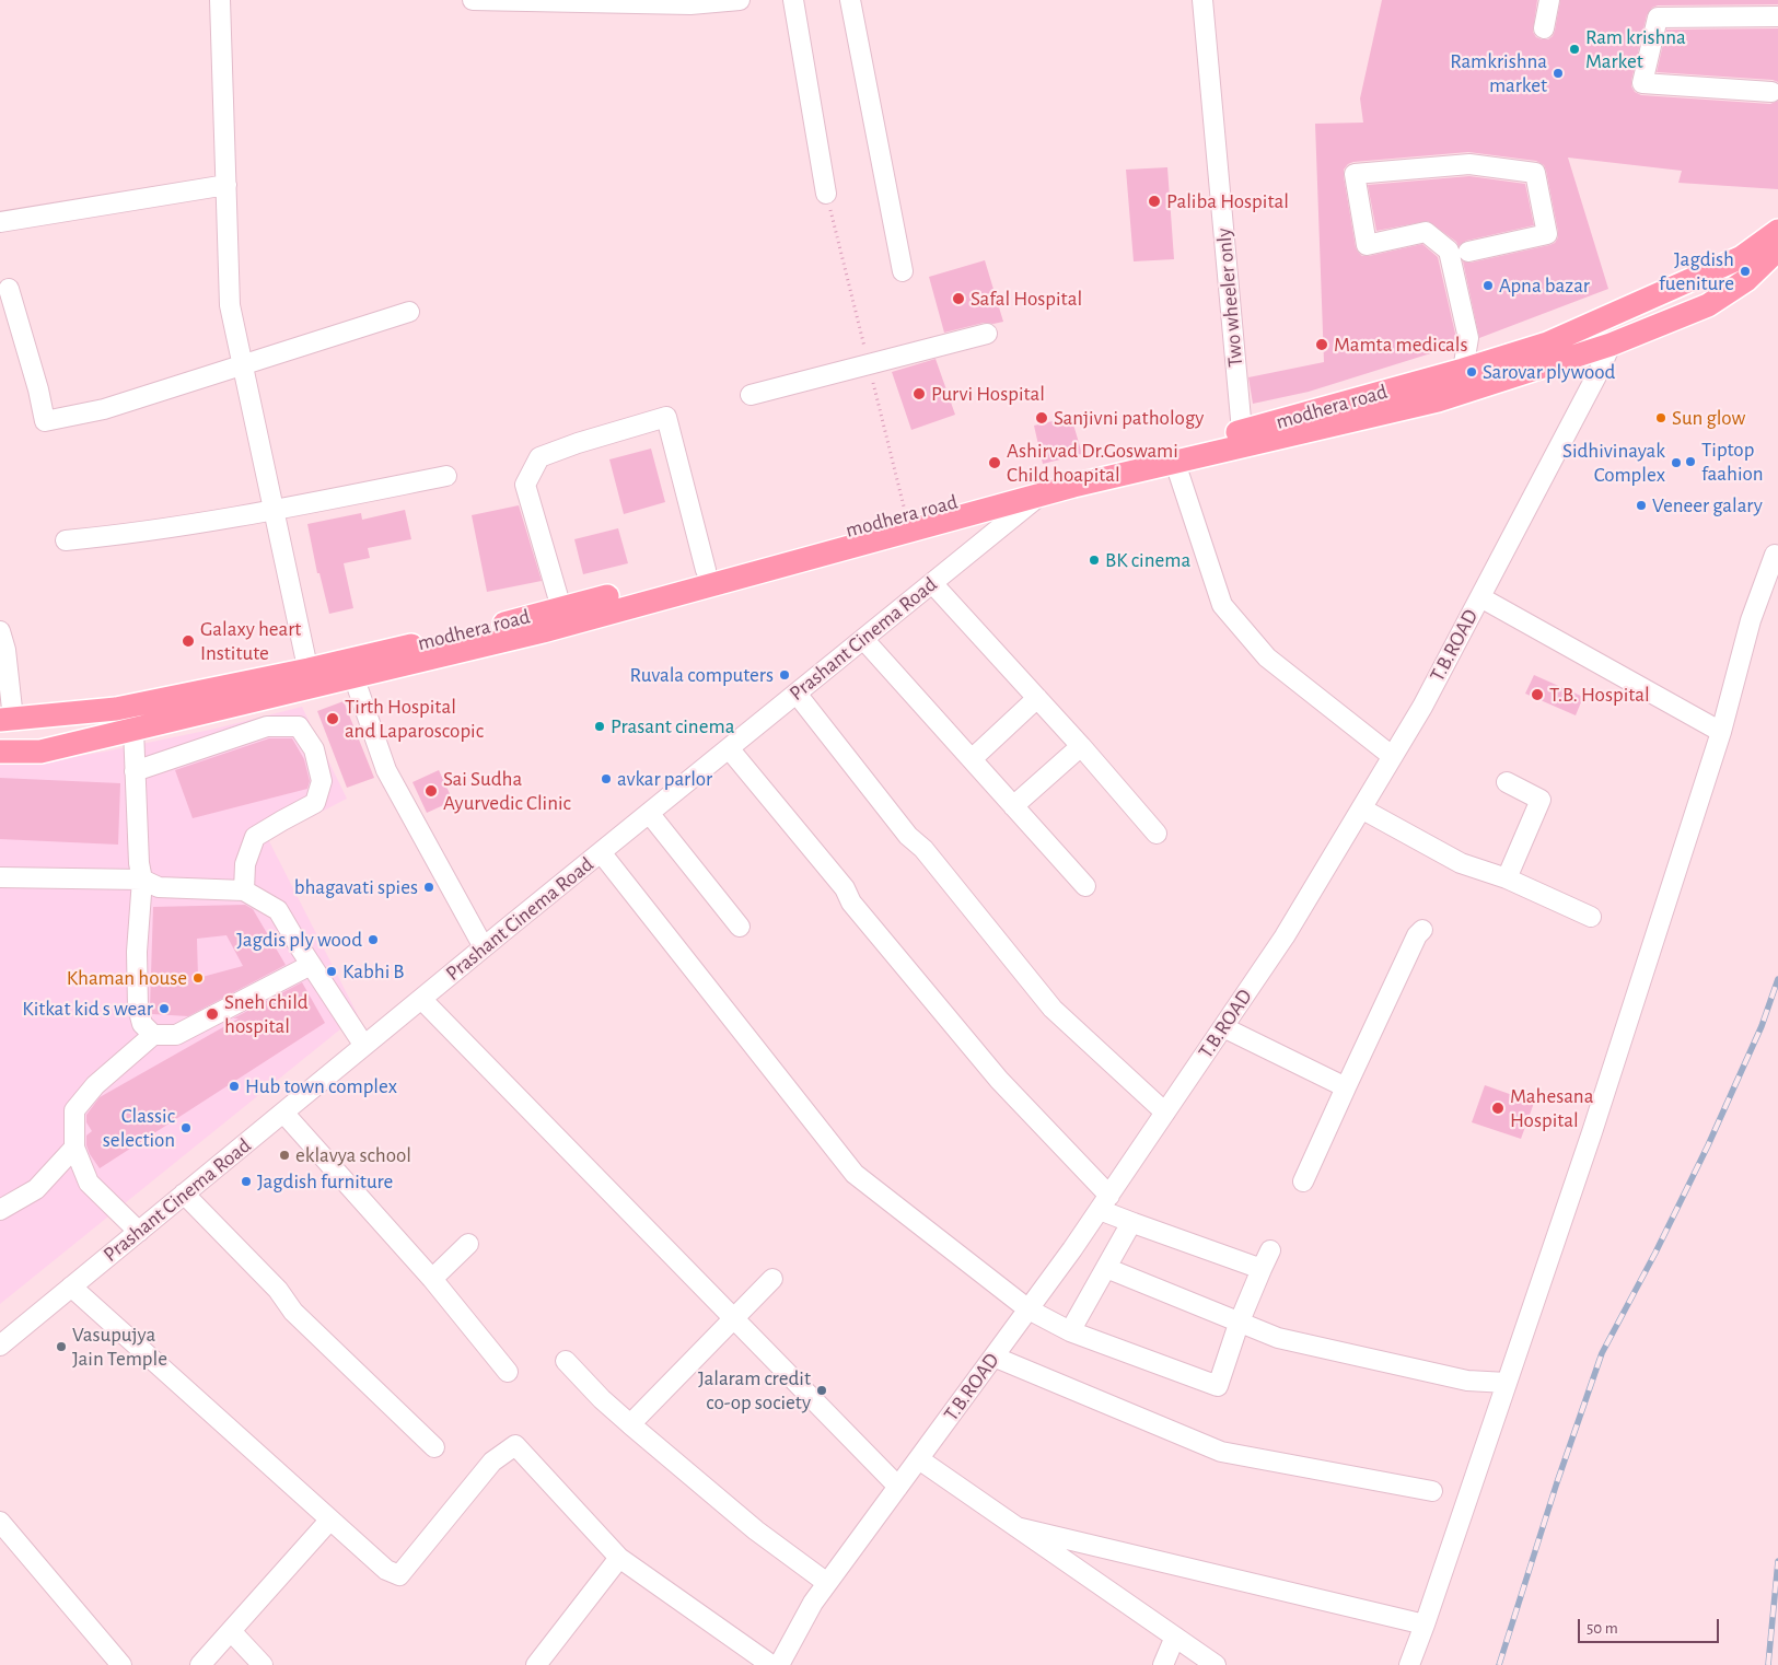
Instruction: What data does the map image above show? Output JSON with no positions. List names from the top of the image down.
{
  "streets": {
    "main road": ["modhera road"],
    "street": ["Two wheeler only", "Prashant Cinema Road", "T.B.ROAD"]
  },
  "crossings": [
    ["Two wheeler only", "modhera road"]
  ],
  "places": [
    "Ram krishna Market",
    "Ramkrishna market",
    "Paliba Hospital",
    "Jagdish fueniture",
    "Apna bazar",
    "Safal Hospital",
    "Mamta medicals",
    "Sarovar plywood",
    "Purvi Hospital",
    "Sanjivni pathology",
    "Sun glow",
    "Tiptop faahion",
    "Ashirvad Dr.Goswami Child hoapital",
    "Sidhivinayak Complex",
    "Veneer galary",
    "BK cinema",
    "Galaxy heart Institute",
    "Ruvala computers",
    "T.B. Hospital",
    "Tirth Hospital and Laparoscopic",
    "Prasant cinema",
    "avkar parlor",
    "Sai Sudha Ayurvedic Clinic",
    "bhagavati spies",
    "Jagdis ply wood",
    "Kabhi B",
    "Khaman house",
    "Kitkat kid s wear",
    "Sneh child hospital",
    "Hub town complex",
    "Mahesana Hospital",
    "Classic selection",
    "eklavya school",
    "Jagdish furniture",
    "Vasupujya Jain Temple",
    "Jalaram credit co-op society"
  ],
  "scale_bar": "50 m"
}
